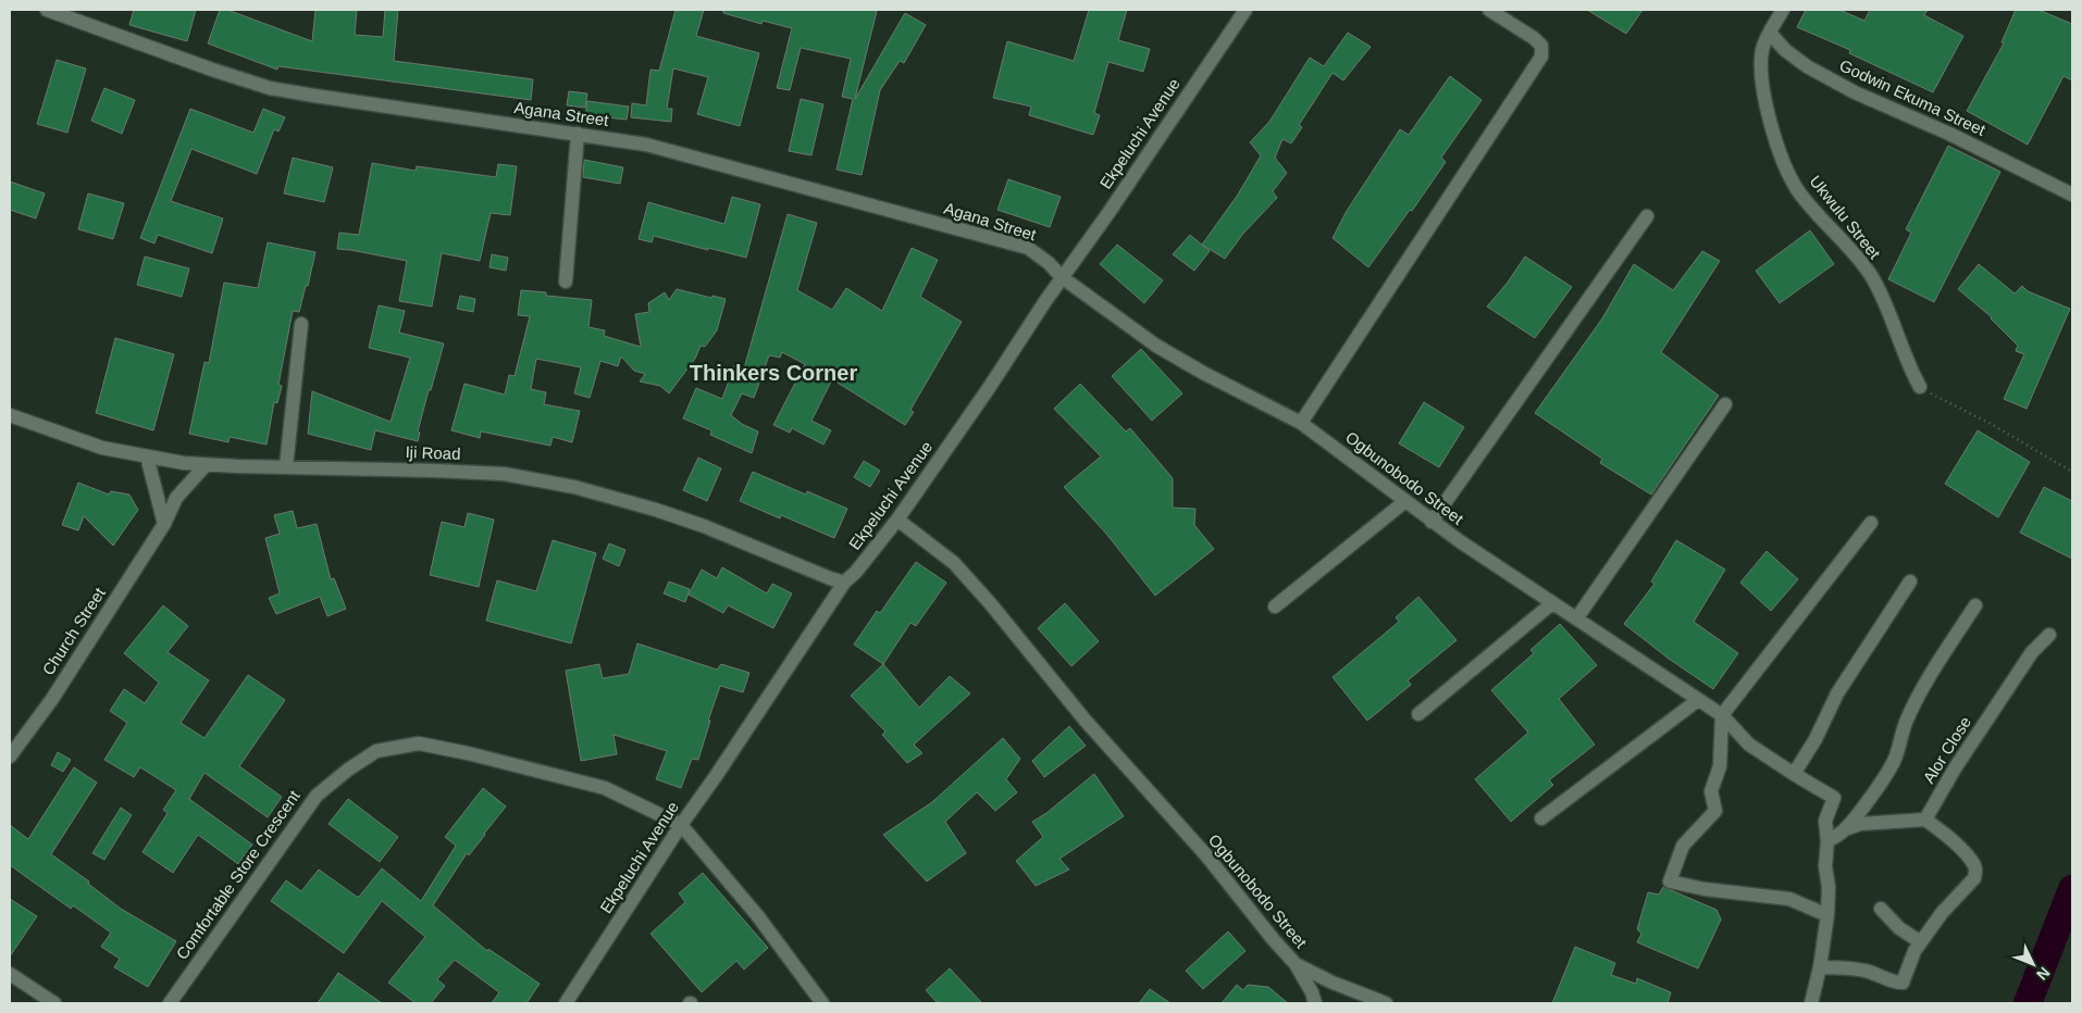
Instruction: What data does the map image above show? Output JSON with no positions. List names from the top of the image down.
{
  "streets": {
    "street": [
      "Godwin Ekuma Street",
      "Agana Street",
      "Ekpeluchi Avenue",
      "Ukwulu Street",
      "Iji Road",
      "Ogbunobodo Street",
      "Church Street",
      "Alor Close",
      "Comfortable Store Crescent"
    ]
  },
  "crossings": [
    ["Godwin Ekuma Street", "Ukwulu Street"],
    ["Agana Street", "Ekpeluchi Avenue"],
    ["Agana Street", "Ogbunobodo Street"],
    ["Ekpeluchi Avenue", "Iji Road"],
    ["Ekpeluchi Avenue", "Ogbunobodo Street"],
    ["Ekpeluchi Avenue", "Comfortable Store Crescent"],
    ["Iji Road", "Church Street"]
  ],
  "districts": ["Thinkers Corner"],
  "north": "bottom right"
}
